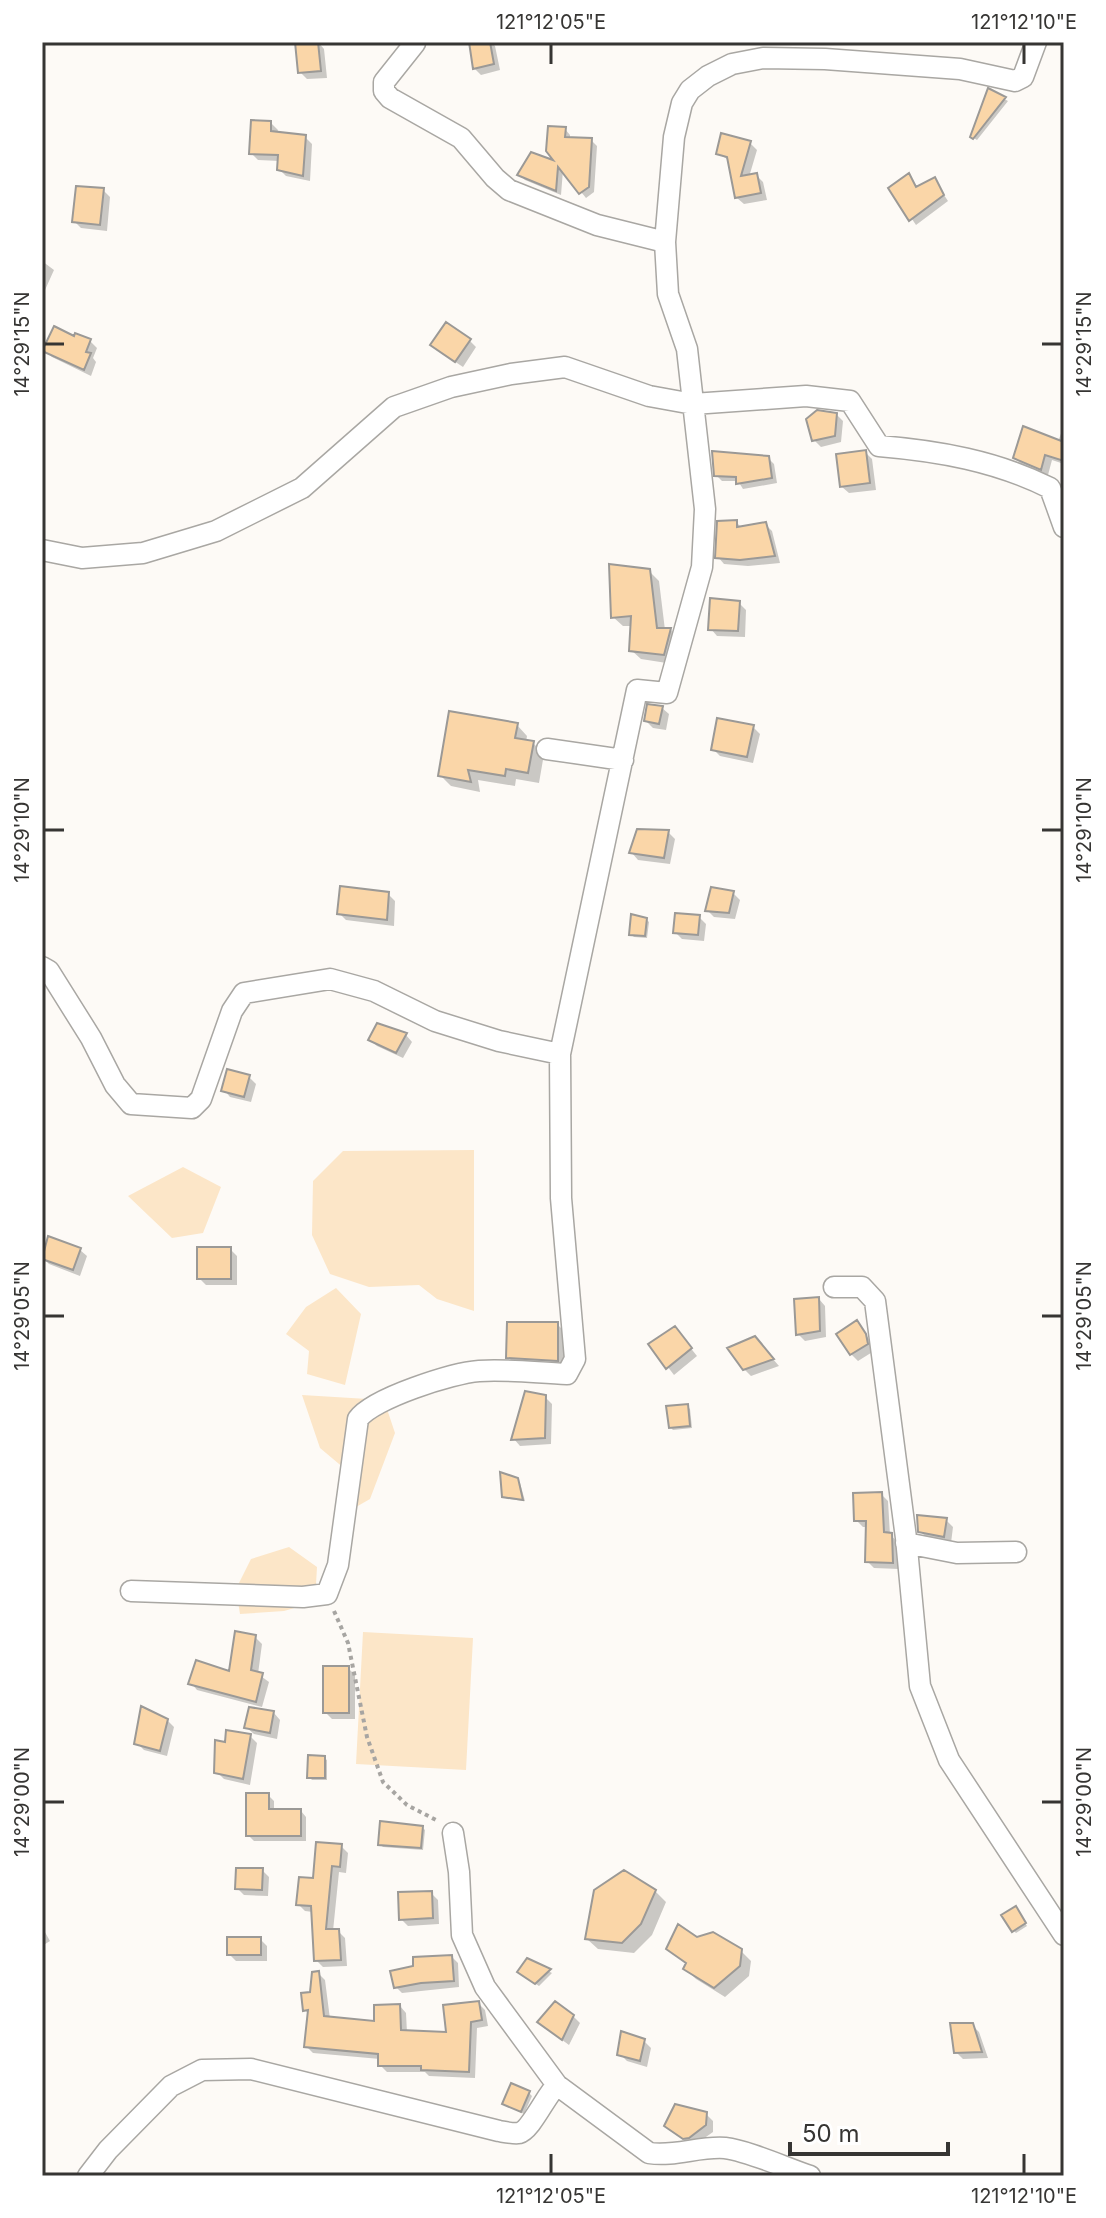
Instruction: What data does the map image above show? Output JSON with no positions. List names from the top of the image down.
{
  "scale_bar": "50 m",
  "coordinates": [
    "121°12'05\"E",
    "121°12'10\"E",
    "14°29'15\"N",
    "14°29'10\"N",
    "14°29'05\"N",
    "14°29'00\"N"
  ]
}
